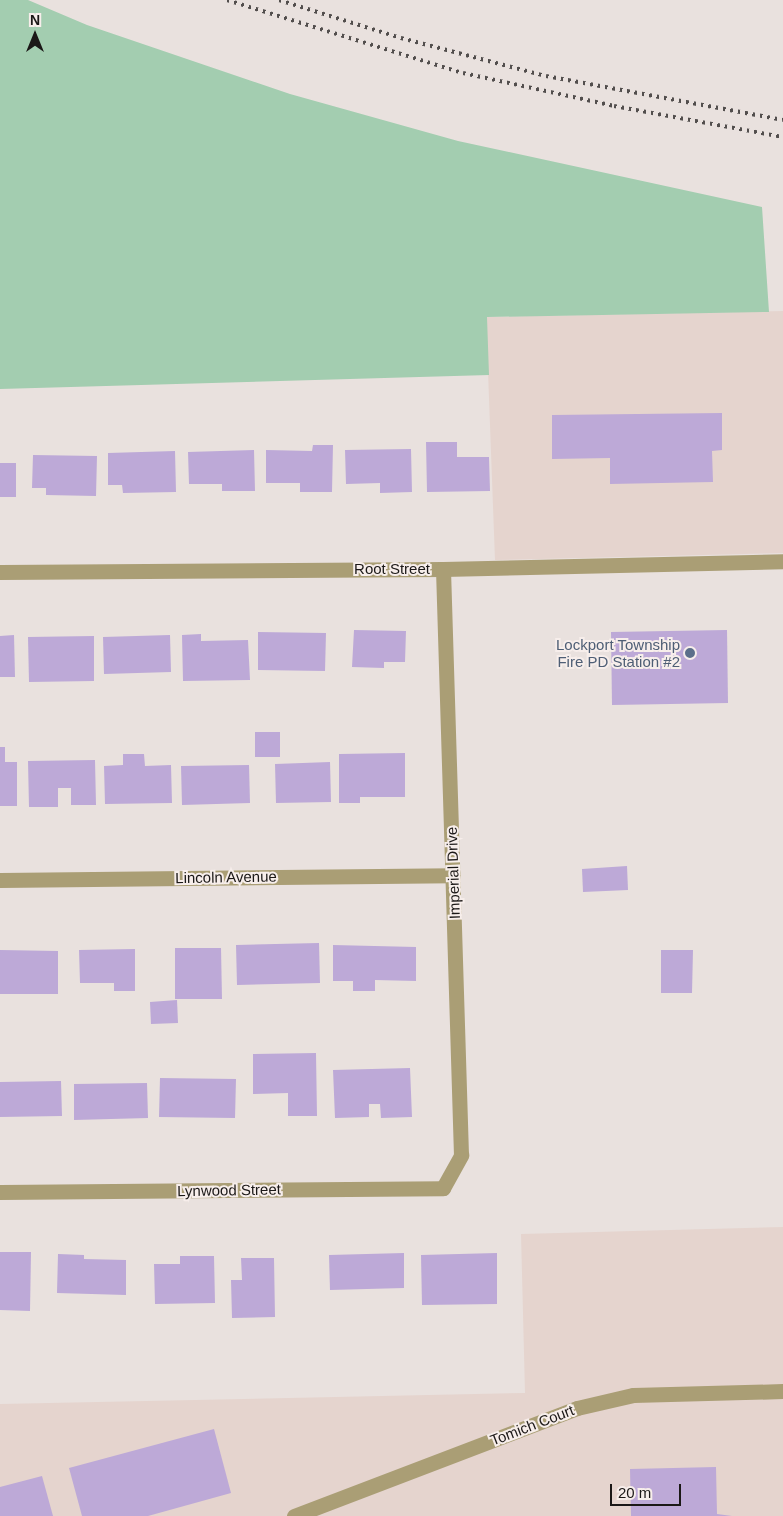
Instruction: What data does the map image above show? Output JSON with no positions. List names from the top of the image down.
{
  "streets": {
    "street": [
      "Root Street",
      "Imperial Drive",
      "Lincoln Avenue",
      "Lynwood Street",
      "Tomich Court"
    ]
  },
  "crossings": [
    ["Root Street", "Imperial Drive"],
    ["Imperial Drive", "Lincoln Avenue"],
    ["Imperial Drive", "Lynwood Street"]
  ],
  "places": ["Lockport Township Fire PD Station #2"],
  "scale_bar": "20 m",
  "north": "top"
}
